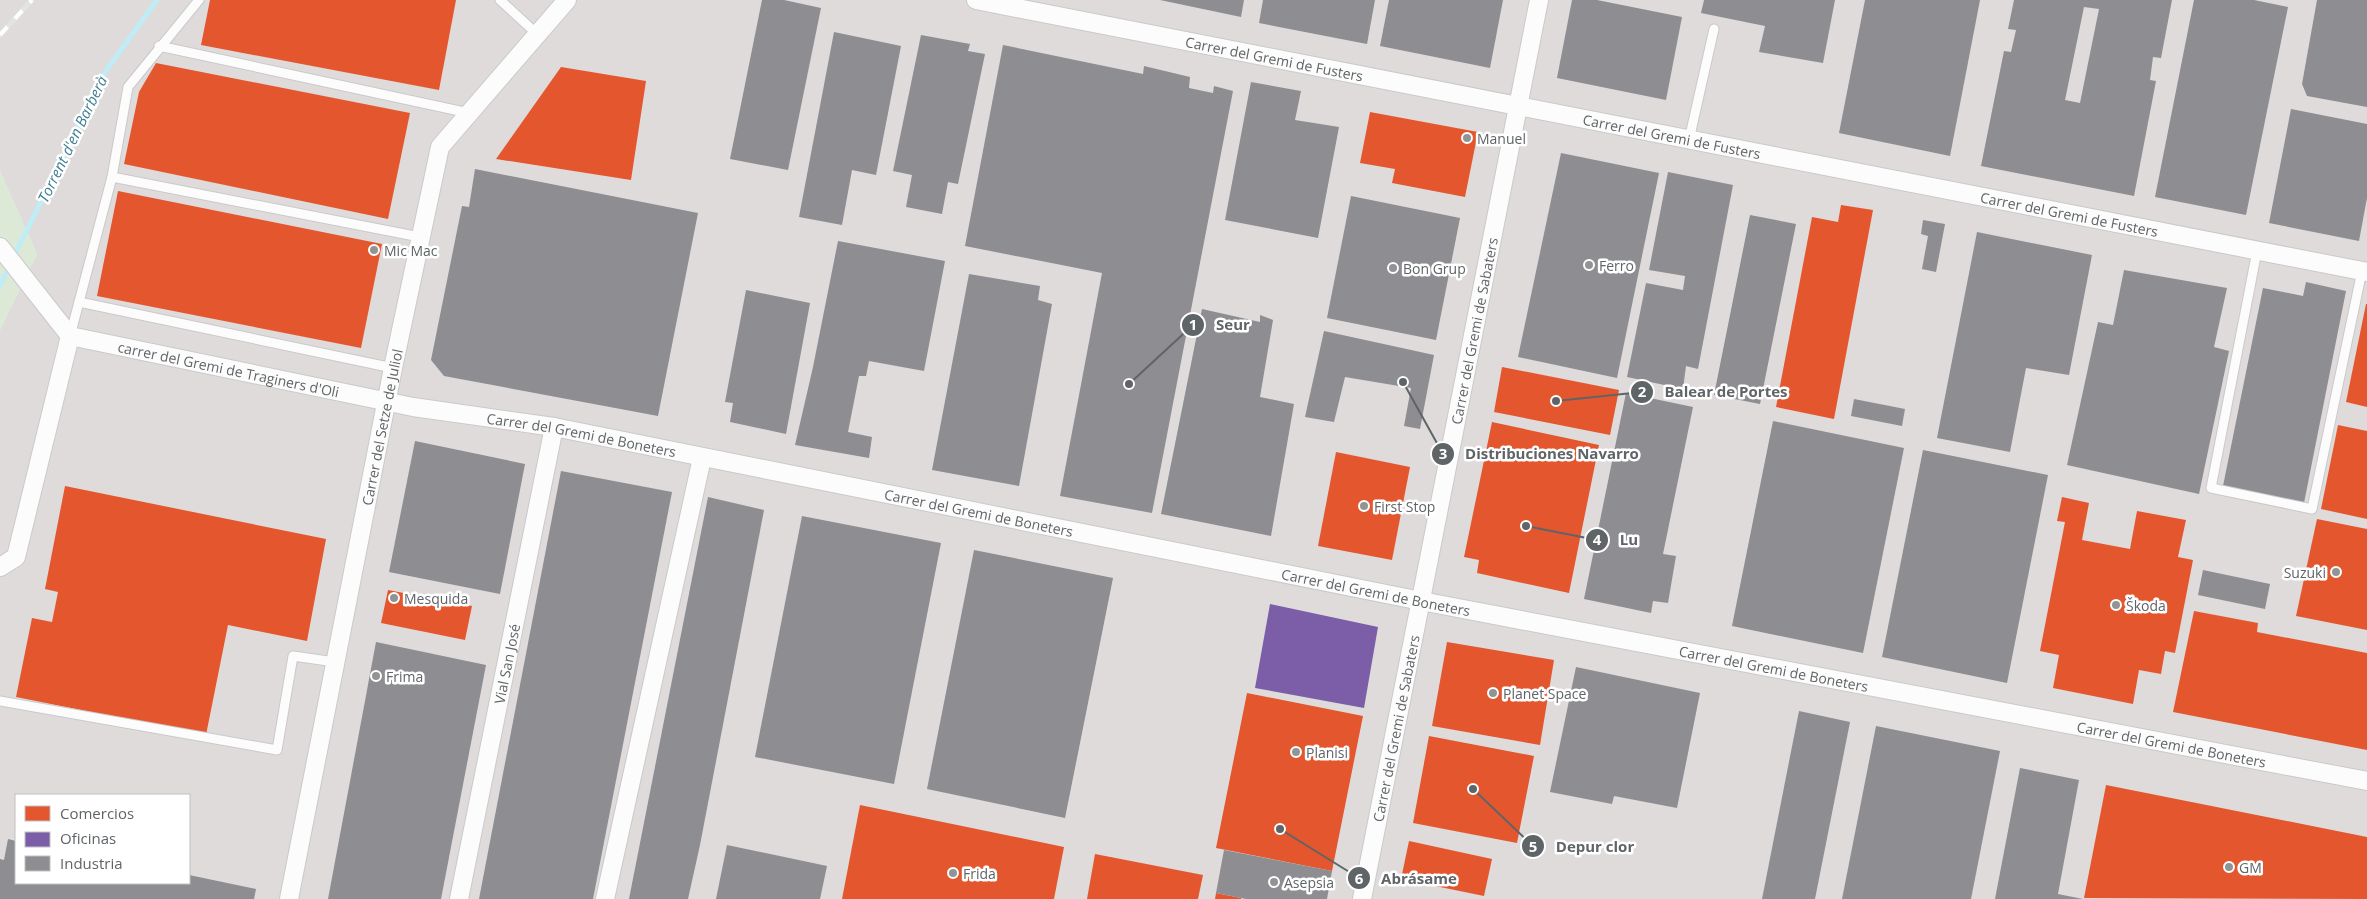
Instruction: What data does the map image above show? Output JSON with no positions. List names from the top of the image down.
{
  "streets": {
    "street": [
      "Carrer del Gremi de Fusters",
      "Carrer del Gremi de Sabaters",
      "carrer del Gremi de Traginers d'Oli",
      "Carrer del Setze de Juliol",
      "Carrer del Gremi de Boneters",
      "Vial San José"
    ]
  },
  "crossings": [
    ["Carrer del Gremi de Fusters", "Carrer del Gremi de Sabaters"],
    ["Carrer del Gremi de Sabaters", "Carrer del Gremi de Boneters"],
    ["carrer del Gremi de Traginers d'Oli", "Carrer del Setze de Juliol"],
    ["carrer del Gremi de Traginers d'Oli", "Carrer del Gremi de Boneters"],
    ["Carrer del Setze de Juliol", "Carrer del Gremi de Boneters"],
    ["Carrer del Gremi de Boneters", "Vial San José"]
  ],
  "water": ["Torrent d'en Barberà"],
  "places": [
    "Manuel",
    "Mic Mac",
    "Ferro",
    "Bon Grup",
    "Distribuciones Navarro",
    "Seur",
    "Balear de Portes",
    "First Stop",
    "Lu",
    "Suzuki",
    "Mesquida",
    "Škoda",
    "Frima",
    "Planet Space",
    "Planisi",
    "Depur clor",
    "Abrásame",
    "GM",
    "Frida",
    "Asepsia"
  ],
  "legend": ["Comercios", "Oficinas", "Industria"]
}
